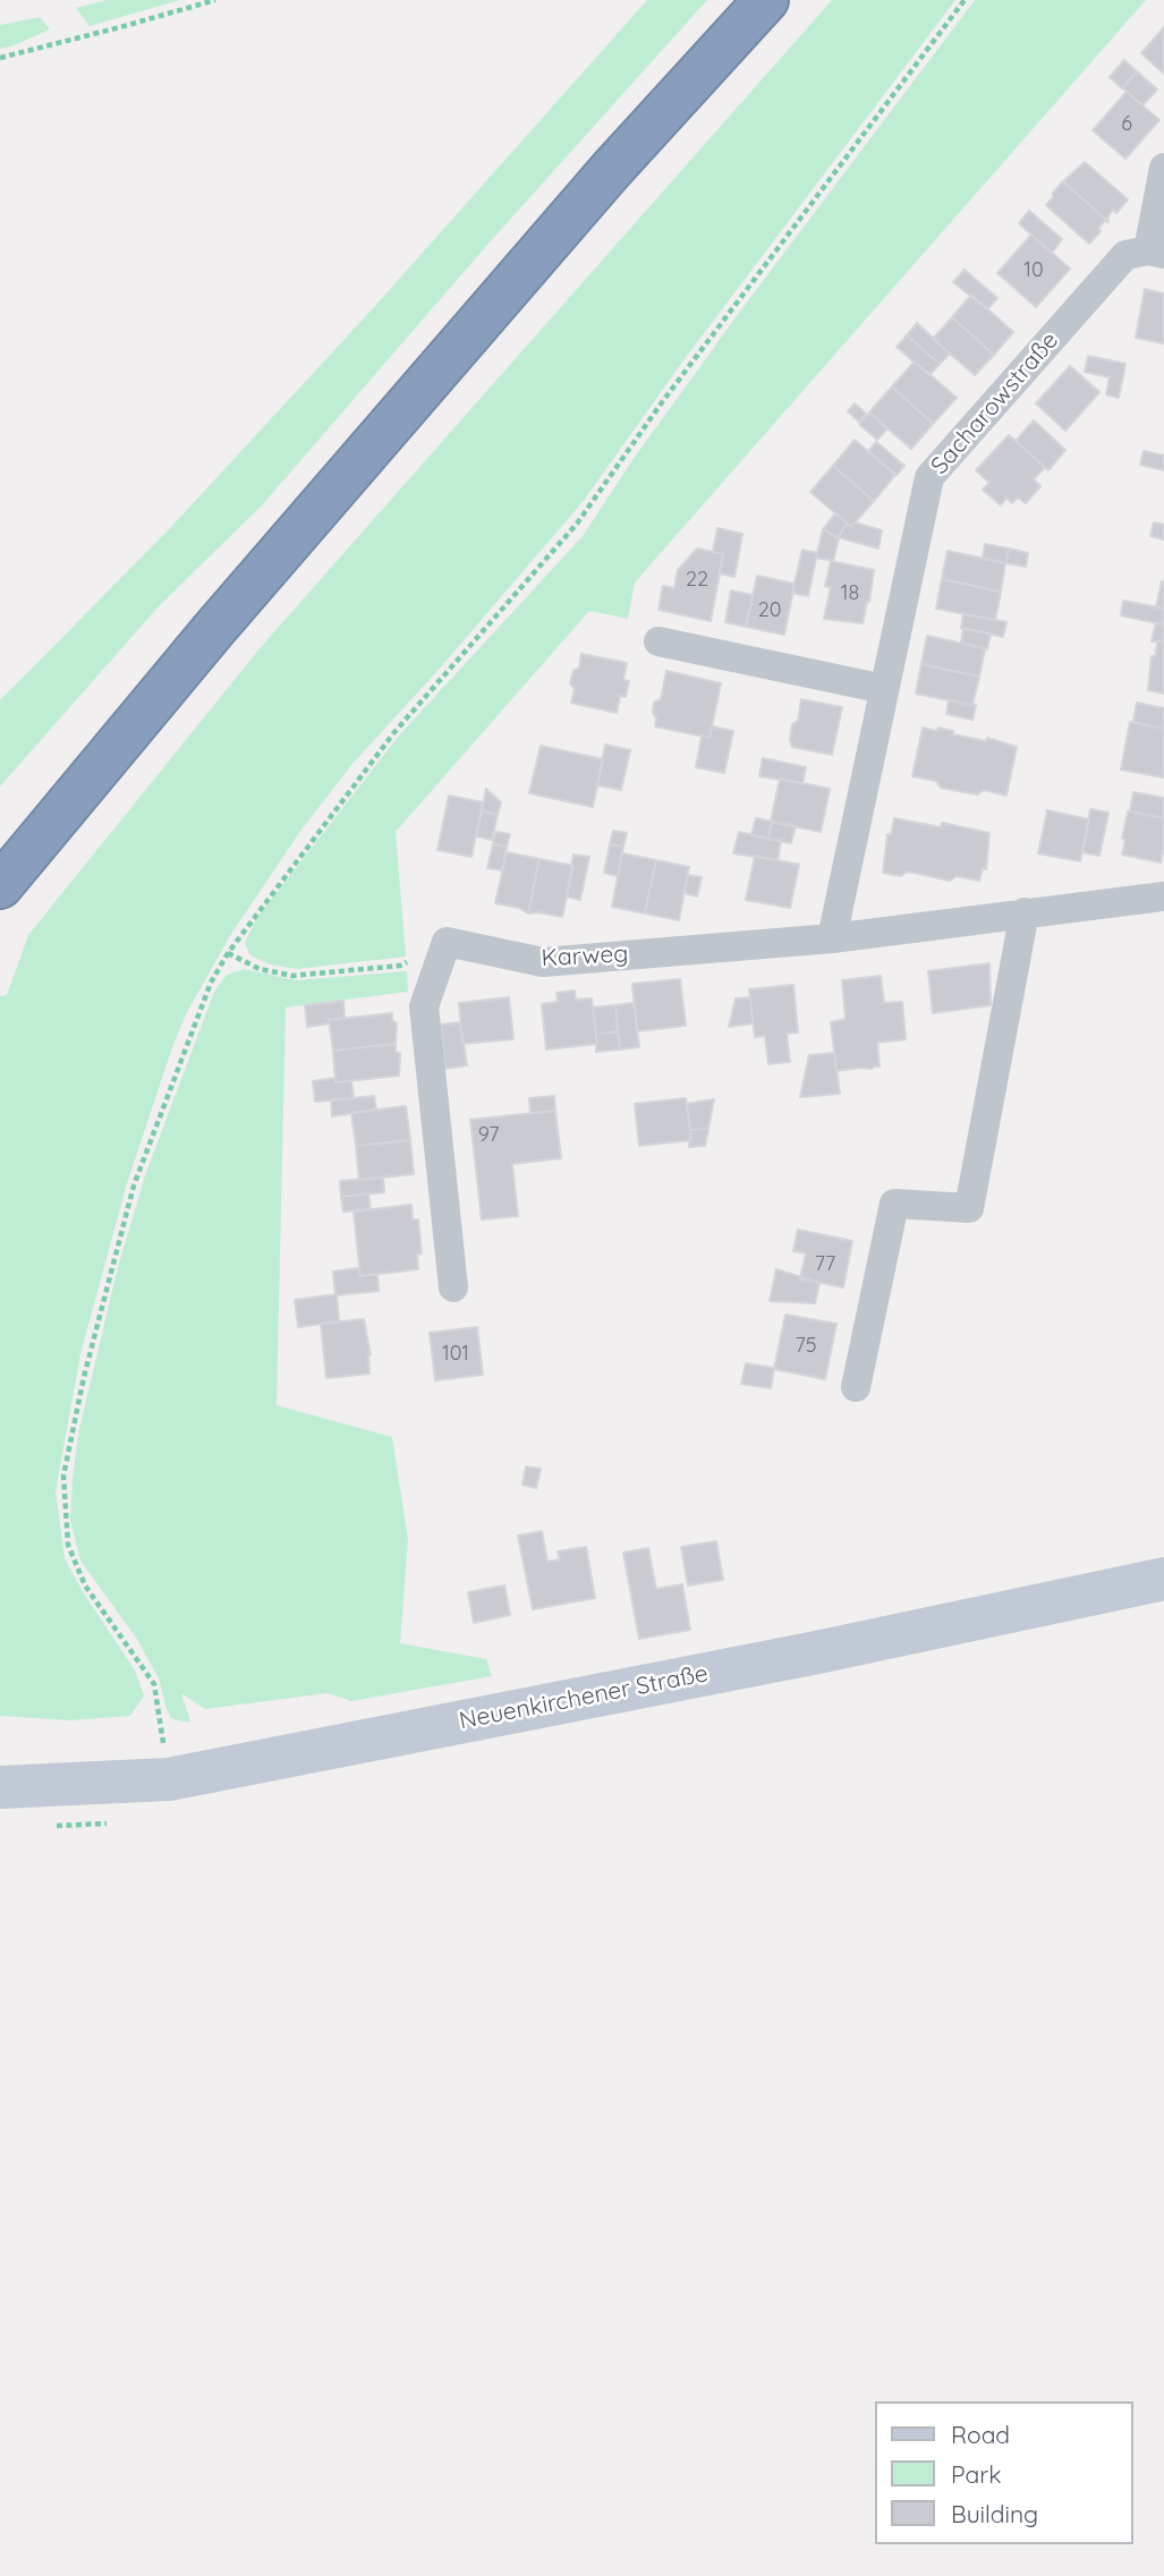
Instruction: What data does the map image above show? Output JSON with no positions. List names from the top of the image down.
{
  "streets": {
    "street": ["Sacharowstraße", "Karweg", "Neuenkirchener Straße"]
  },
  "crossings": [
    ["Sacharowstraße", "Karweg"]
  ],
  "house_numbers": [
    "6",
    "10",
    "22",
    "18",
    "20",
    "97",
    "77",
    "75",
    "101"
  ],
  "legend": ["Road", "Park", "Building"]
}
